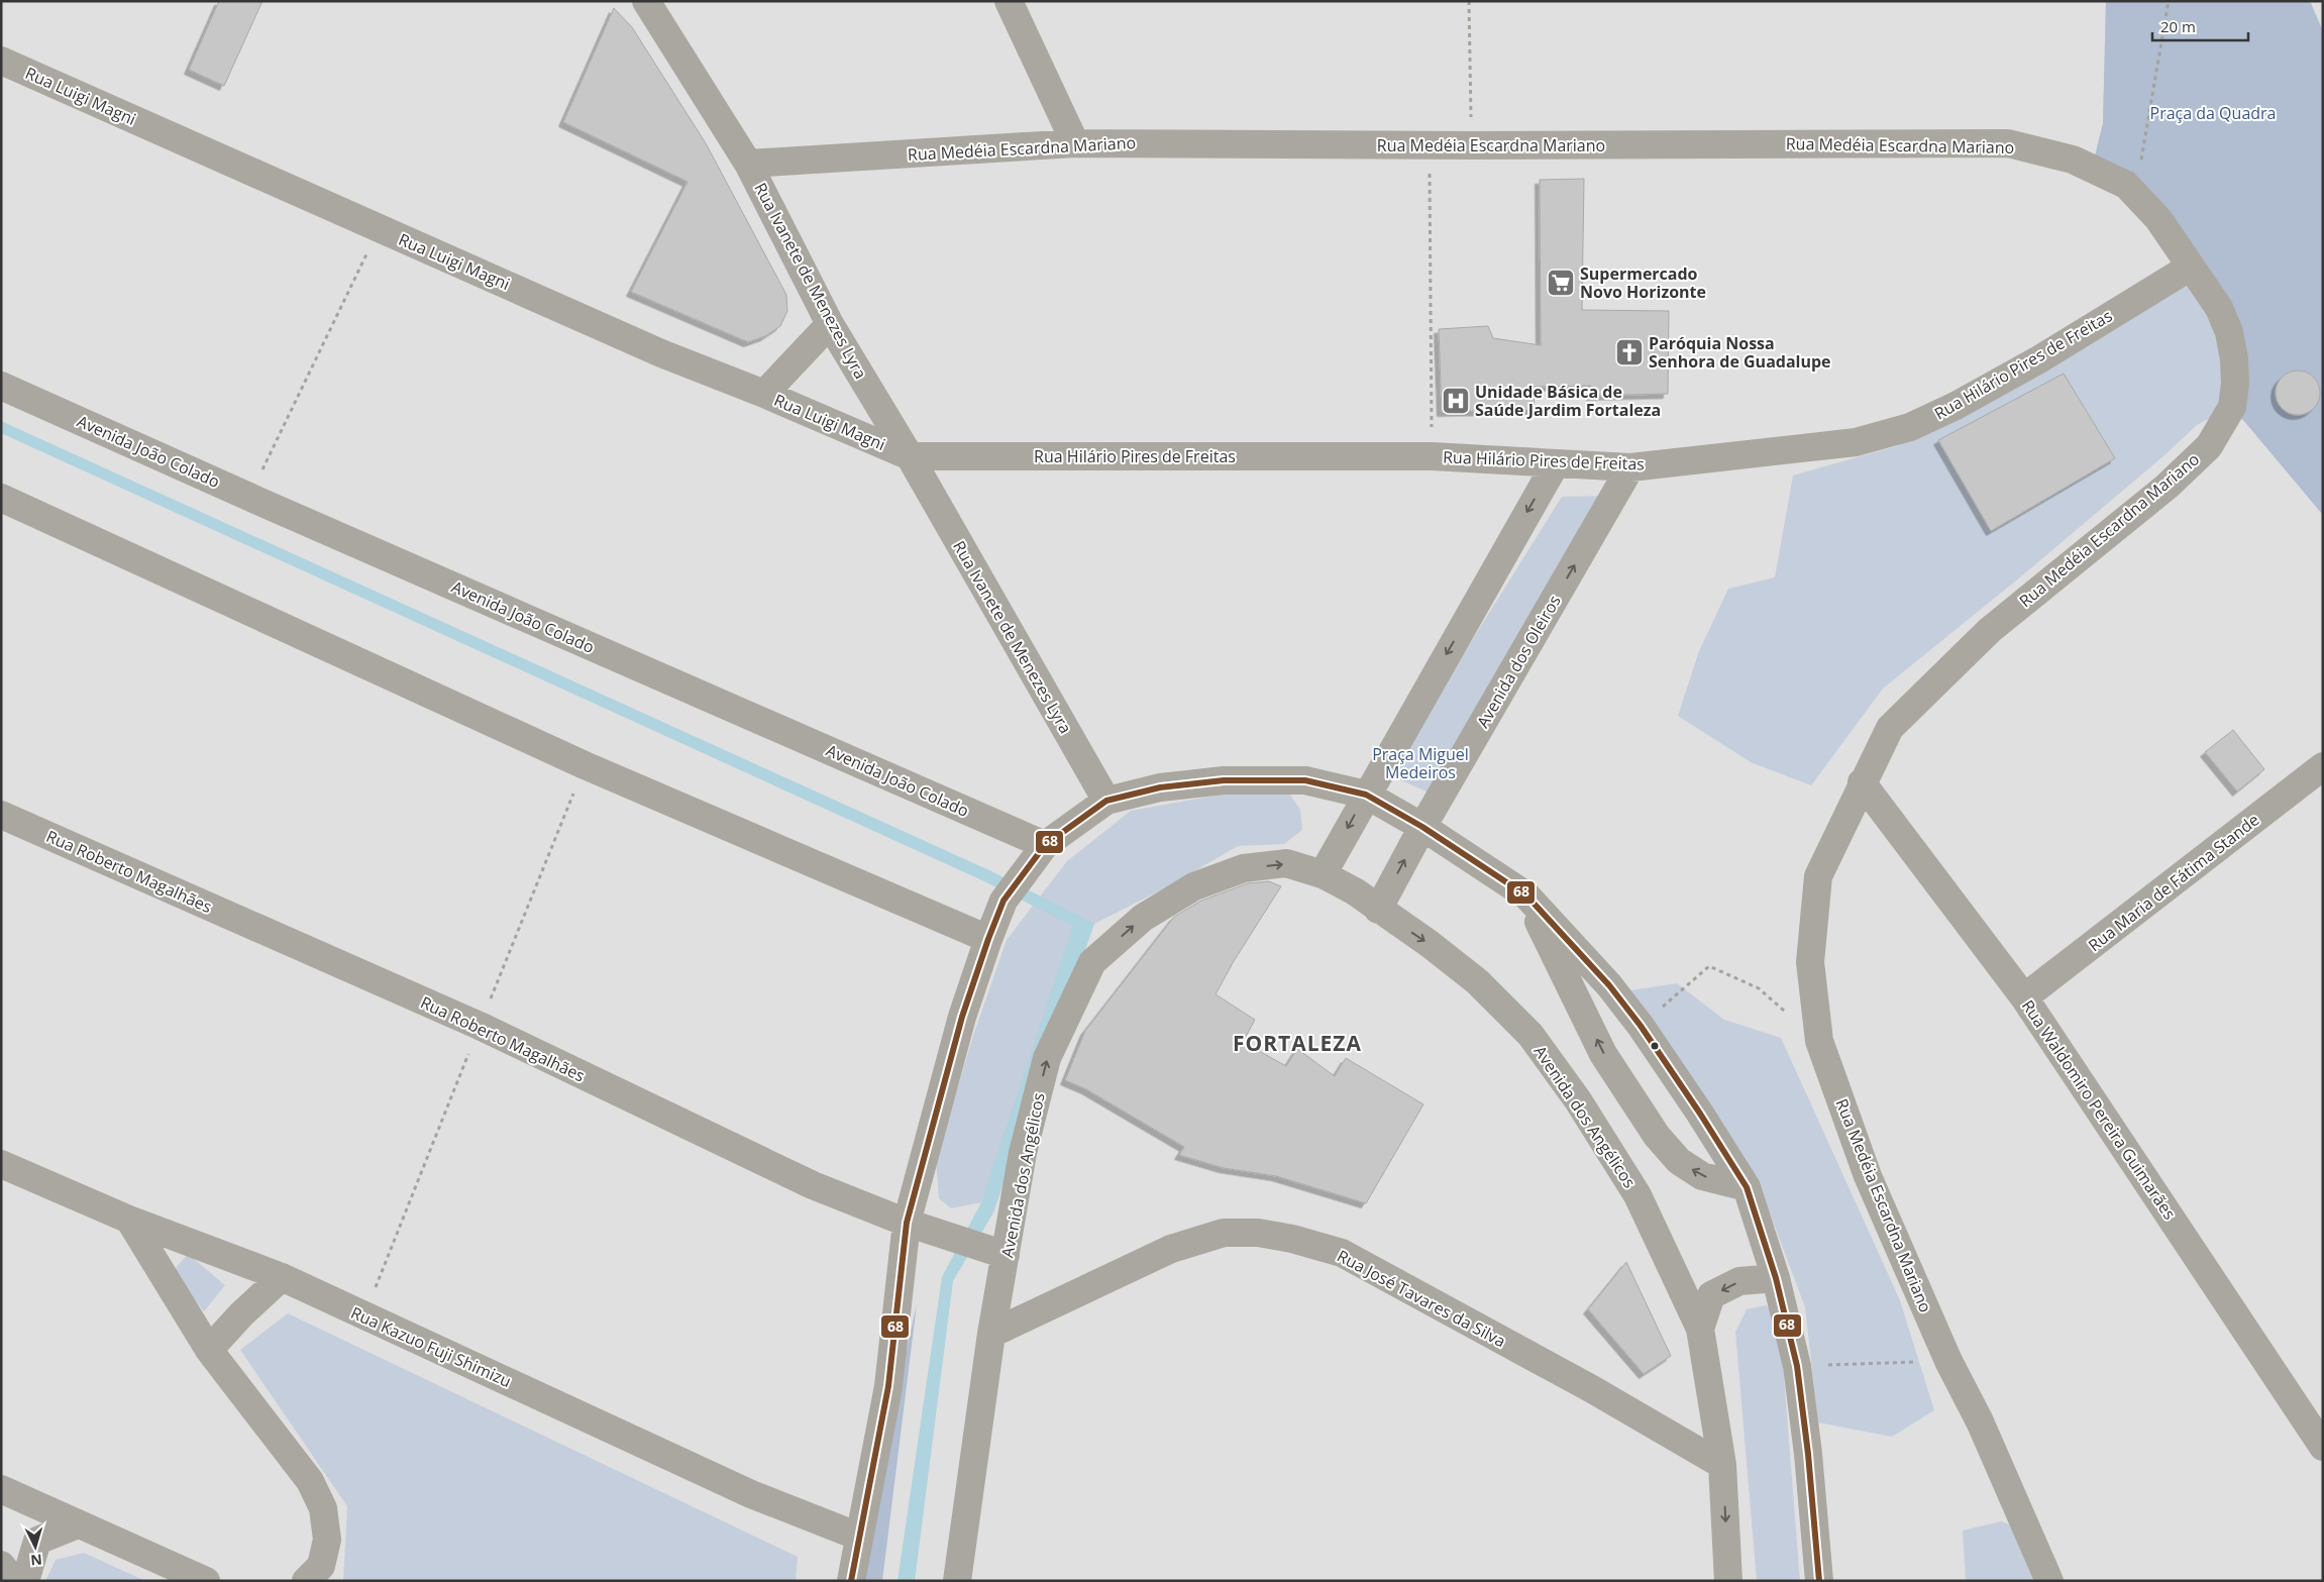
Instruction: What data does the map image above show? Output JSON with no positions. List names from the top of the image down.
{
  "streets": {
    "street": [
      "Rua Luigi Magni",
      "Rua Medéia Escardna Mariano",
      "Rua Ivanete de Menezes Lyra",
      "Rua Hilário Pires de Freitas",
      "Avenida João Colado",
      "Avenida dos Oleiros",
      "Rua Roberto Magalhães",
      "Rua Maria de Fátima Stande",
      "Rua Waldomiro Pereira Guimarães",
      "Avenida dos Angélicos",
      "Rua José Tavares da Silva",
      "Rua Kazuo Fuji Shimizu"
    ]
  },
  "crossings": [
    ["Rua Luigi Magni", "Rua Ivanete de Menezes Lyra"],
    ["Rua Luigi Magni", "Rua Hilário Pires de Freitas"],
    ["Rua Medéia Escardna Mariano", "Rua Ivanete de Menezes Lyra"],
    ["Rua Medéia Escardna Mariano", "Rua Hilário Pires de Freitas"],
    ["Rua Medéia Escardna Mariano", "Rua Waldomiro Pereira Guimarães"],
    ["Rua Ivanete de Menezes Lyra", "Rua Hilário Pires de Freitas"],
    ["Rua Hilário Pires de Freitas", "Avenida dos Oleiros"],
    ["Avenida dos Oleiros", "Avenida dos Angélicos"],
    ["Rua Roberto Magalhães", "Avenida dos Angélicos"],
    ["Rua Maria de Fátima Stande", "Rua Waldomiro Pereira Guimarães"],
    ["Avenida dos Angélicos", "Rua José Tavares da Silva"]
  ],
  "districts": ["FORTALEZA"],
  "parks": ["Praça da Quadra", "Praça Miguel Medeiros"],
  "places": {
    "supermarket": ["Supermercado Novo Horizonte"],
    "church": ["Paróquia Nossa Senhora de Guadalupe"],
    "hospital": ["Unidade Básica de Saúde Jardim Fortaleza"]
  },
  "lines": ["transit line 68"],
  "scale_bar": "20 m",
  "north": "bottom"
}
